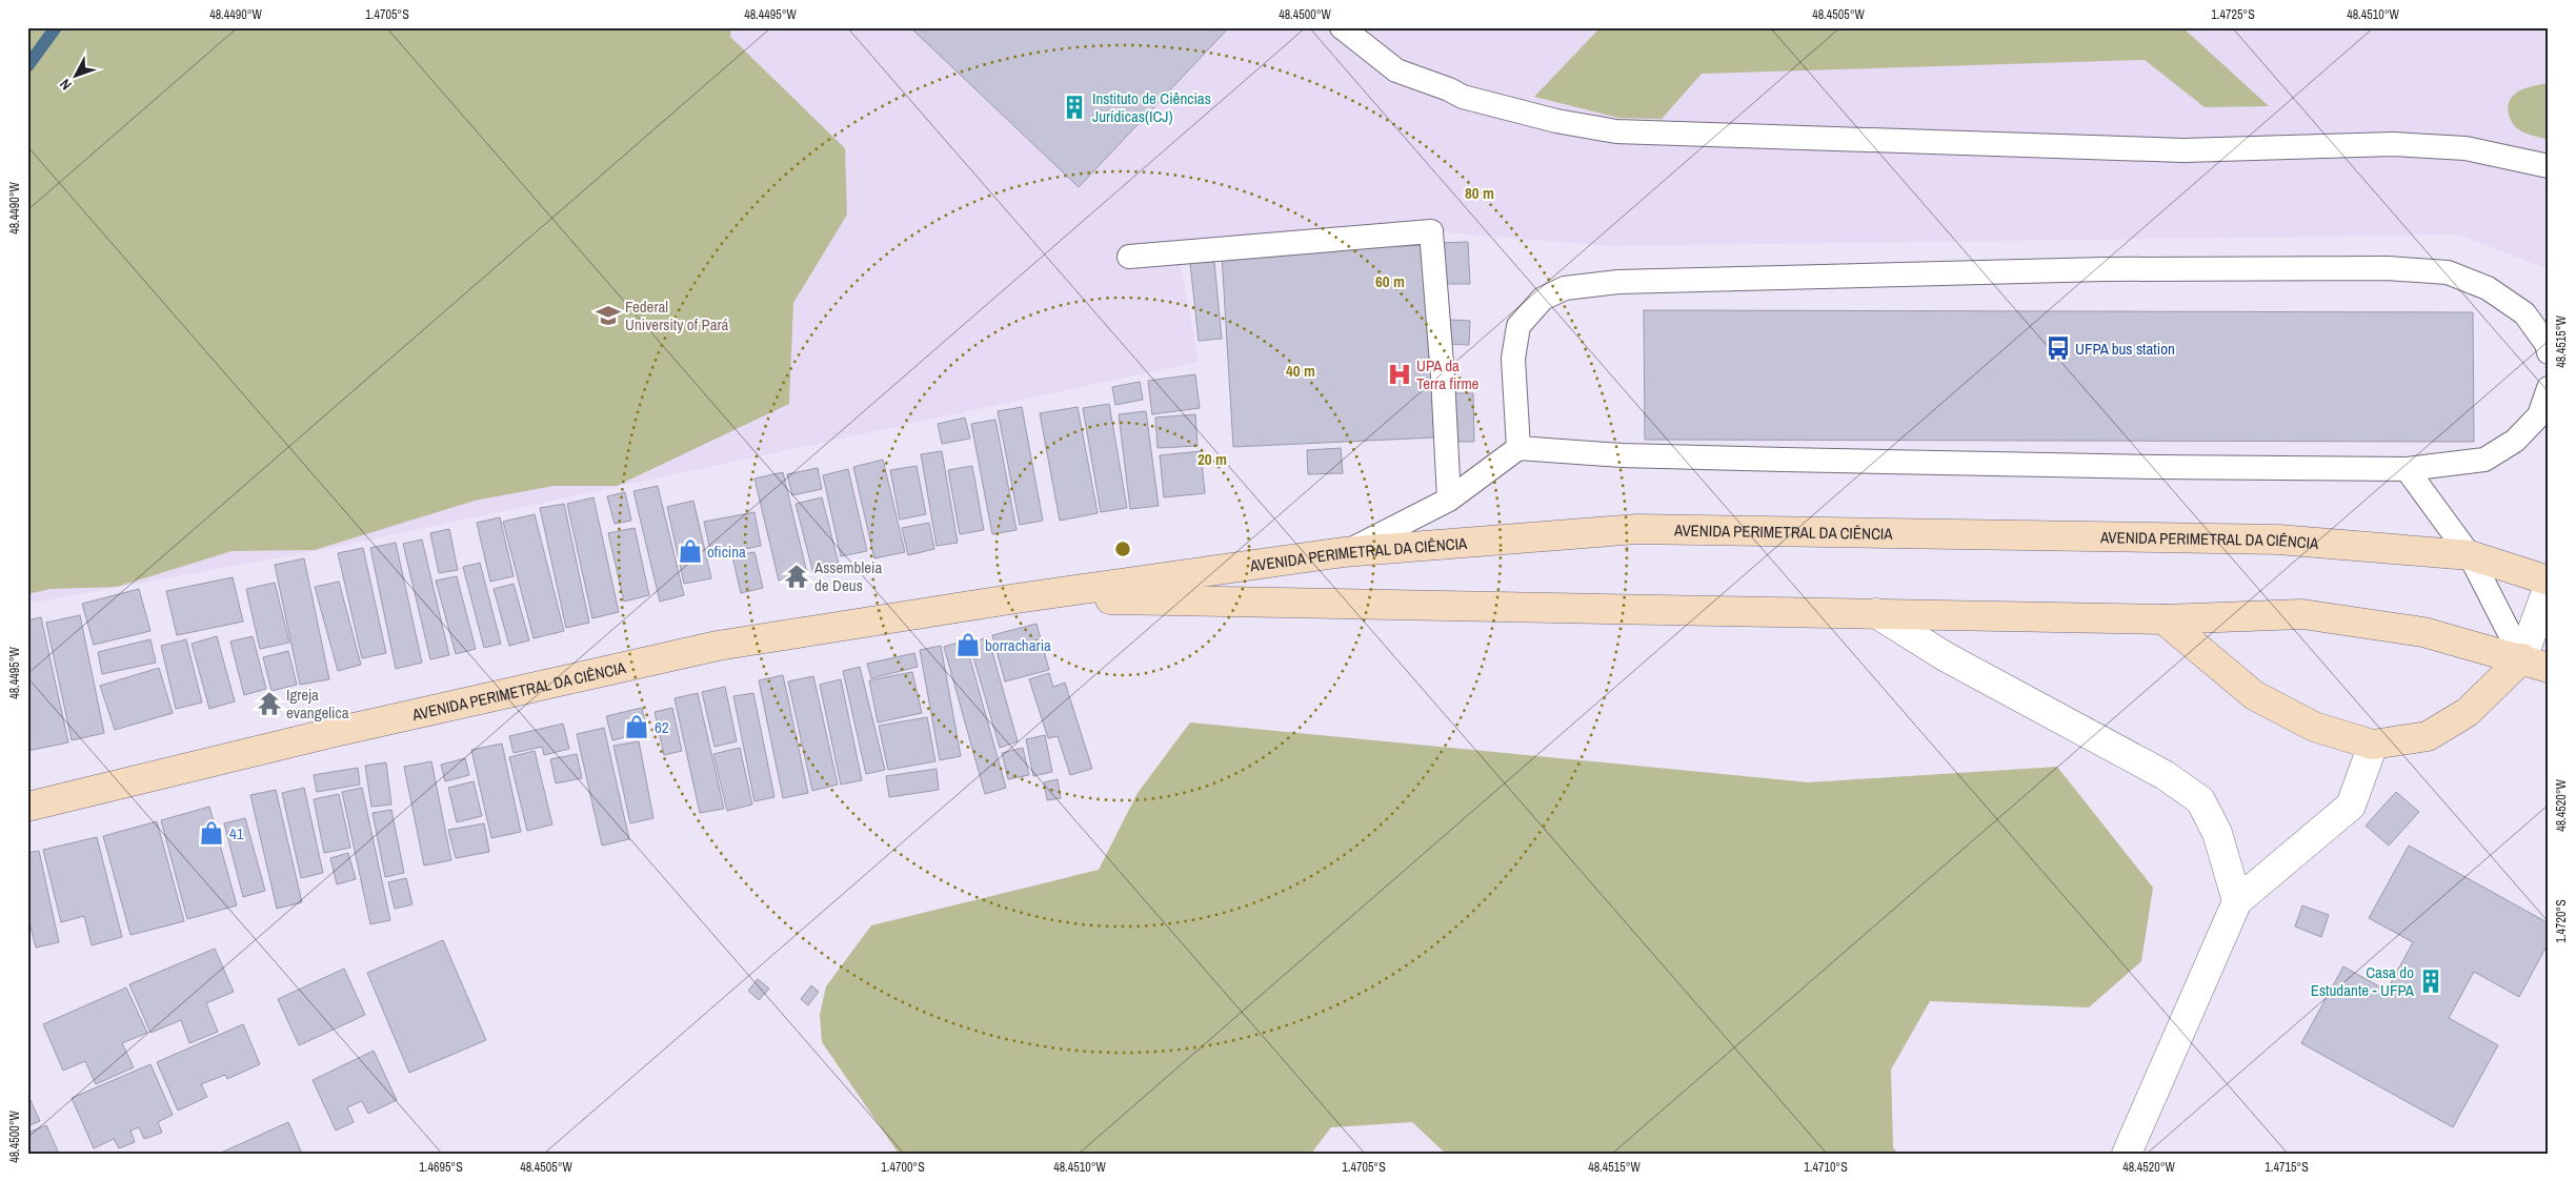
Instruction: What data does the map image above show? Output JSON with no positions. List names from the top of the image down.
{
  "streets": {
    "main road": ["AVENIDA PERIMETRAL DA CIÊNCIA"]
  },
  "places": {
    "building": ["Instituto de Ciências Jurídicas(ICJ)", "Casa do Estudante - UFPA"],
    "school or university": ["Federal University of Pará"],
    "bus stop": ["UFPA bus station"],
    "hospital": ["UPA da Terra firme"],
    "shop": [
      "oficina",
      "borracharia",
      "62",
      "41"
    ],
    "temple": ["Assembleia de Deus", "Igreja evangelica"]
  },
  "north": "bottom left",
  "coordinates": [
    "48.4490°W",
    "1.4705°S",
    "48.4495°W",
    "48.4500°W",
    "48.4505°W",
    "1.4725°S",
    "48.4510°W",
    "48.4515°W",
    "48.4520°W",
    "1.4720°S",
    "1.4695°S",
    "1.4700°S",
    "1.4710°S",
    "1.4715°S"
  ],
  "rings": [
    "80 m",
    "60 m",
    "40 m",
    "20 m"
  ]
}
